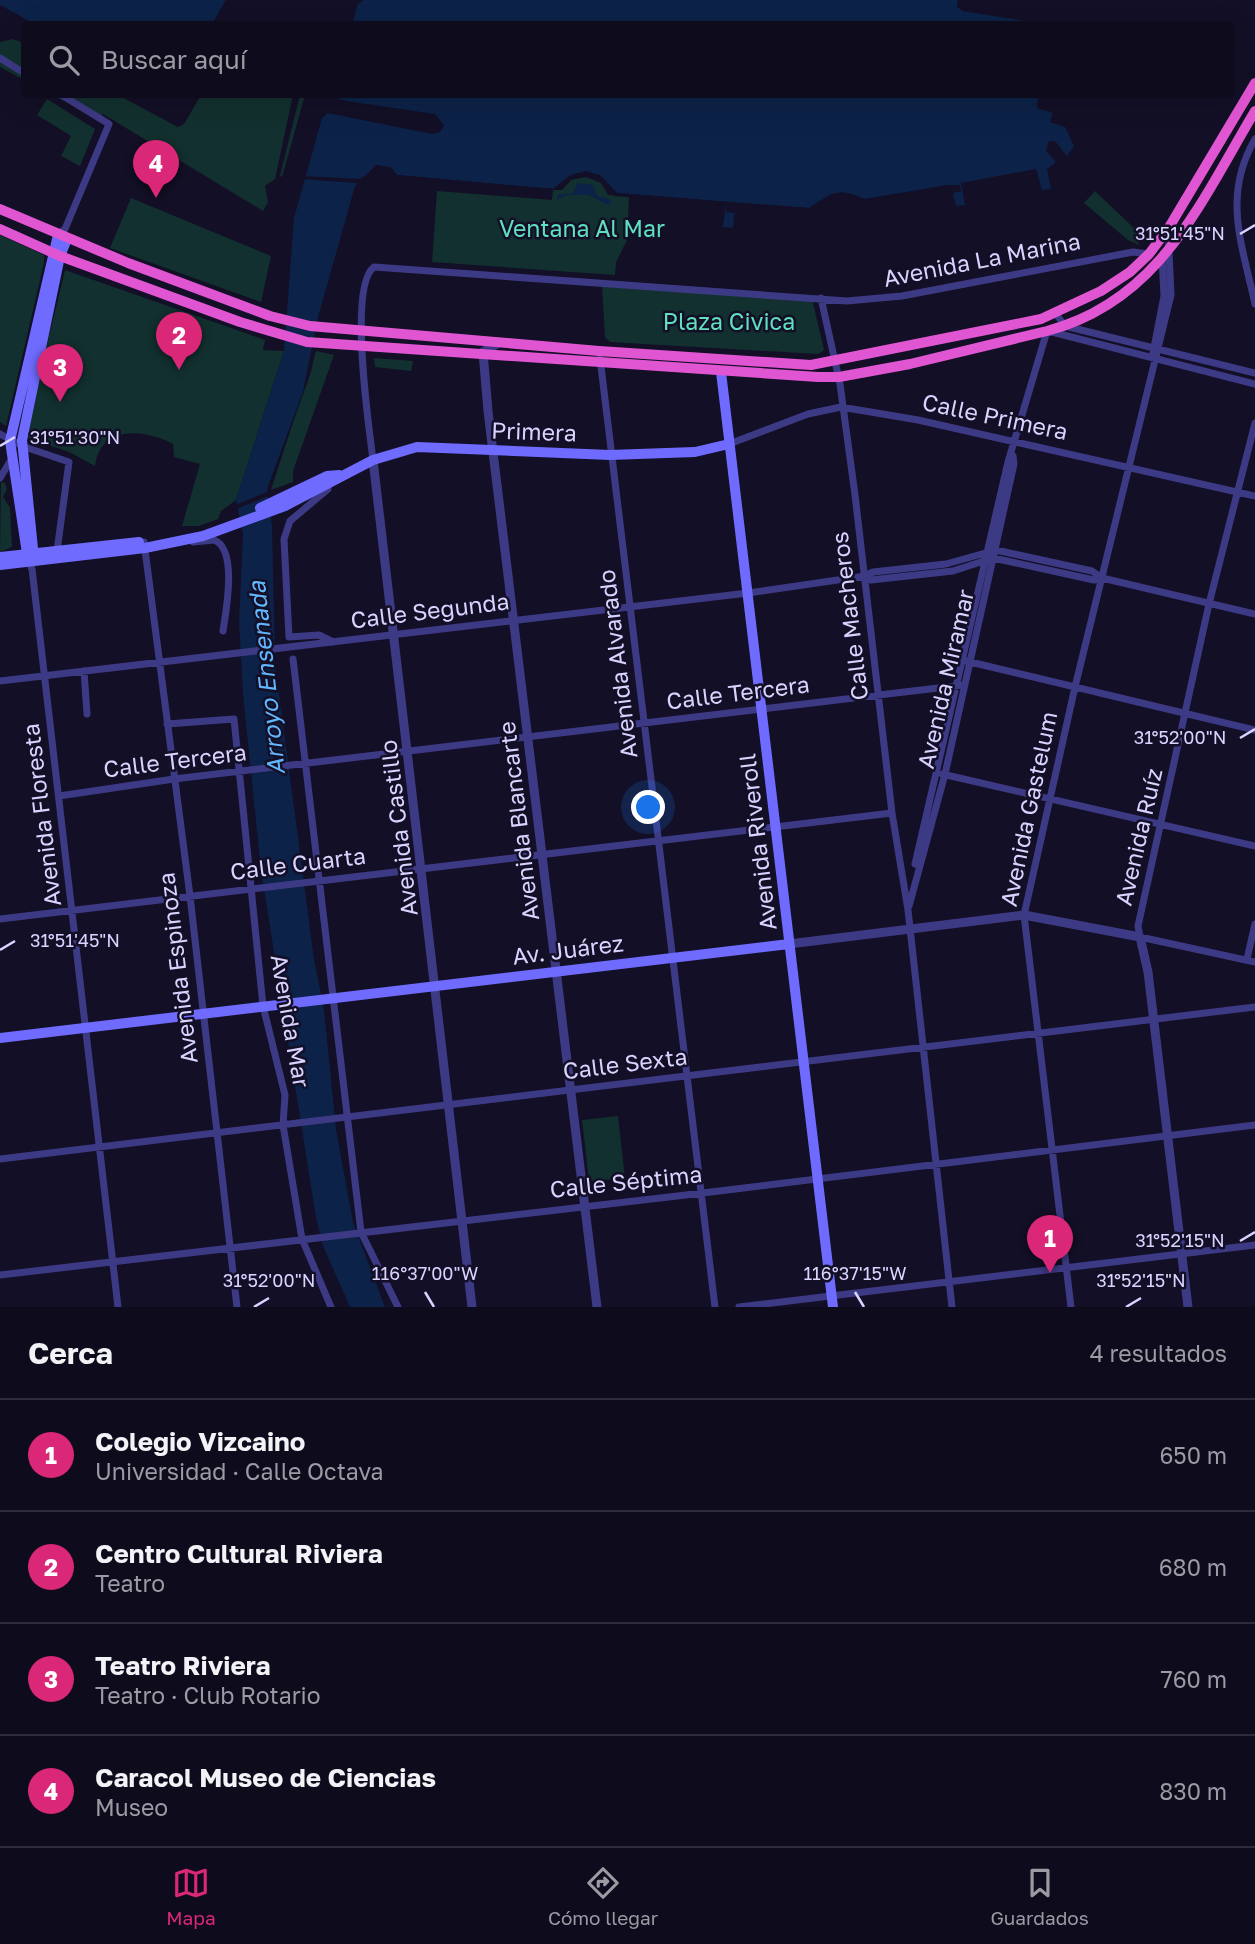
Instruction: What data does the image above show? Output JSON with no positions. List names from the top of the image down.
{
  "streets": {
    "main road": [
      "Primera",
      "Avenida Floresta",
      "Avenida Riveroll",
      "Av. Juárez"
    ],
    "street": [
      "Avenida La Marina",
      "Calle Primera",
      "Calle Segunda",
      "Calle Macheros",
      "Avenida Alvarado",
      "Avenida Miramar",
      "Calle Tercera",
      "Avenida Gastelum",
      "Avenida Blancarte",
      "Avenida Castillo",
      "Avenida Ruíz",
      "Calle Cuarta",
      "Avenida Espinoza",
      "Avenida Mar",
      "Calle Sexta",
      "Calle Séptima"
    ]
  },
  "crossings": [
    ["Avenida La Marina", "Calle Macheros"],
    ["Avenida La Marina", "Avenida Castillo"],
    ["Calle Primera", "Primera"],
    ["Calle Primera", "Calle Macheros"],
    ["Calle Primera", "Avenida Miramar"],
    ["Calle Primera", "Avenida Gastelum"],
    ["Calle Primera", "Avenida Ruíz"],
    ["Calle Primera", "Avenida Riveroll"],
    ["Primera", "Avenida Alvarado"],
    ["Primera", "Avenida Blancarte"],
    ["Primera", "Avenida Castillo"],
    ["Primera", "Avenida Riveroll"],
    ["Calle Segunda", "Calle Macheros"],
    ["Calle Segunda", "Avenida Alvarado"],
    ["Calle Segunda", "Avenida Miramar"],
    ["Calle Segunda", "Avenida Gastelum"],
    ["Calle Segunda", "Avenida Floresta"],
    ["Calle Segunda", "Avenida Blancarte"],
    ["Calle Segunda", "Avenida Castillo"],
    ["Calle Segunda", "Avenida Ruíz"],
    ["Calle Segunda", "Avenida Riveroll"],
    ["Calle Segunda", "Avenida Espinoza"],
    ["Calle Macheros", "Avenida Miramar"],
    ["Calle Macheros", "Calle Tercera"],
    ["Calle Macheros", "Calle Cuarta"],
    ["Calle Macheros", "Av. Juárez"],
    ["Avenida Alvarado", "Calle Tercera"],
    ["Avenida Alvarado", "Calle Cuarta"],
    ["Avenida Alvarado", "Av. Juárez"],
    ["Avenida Alvarado", "Calle Sexta"],
    ["Avenida Alvarado", "Calle Séptima"],
    ["Avenida Miramar", "Calle Tercera"],
    ["Calle Tercera", "Avenida Floresta"],
    ["Calle Tercera", "Avenida Blancarte"],
    ["Calle Tercera", "Avenida Castillo"],
    ["Calle Tercera", "Avenida Riveroll"],
    ["Calle Tercera", "Avenida Espinoza"],
    ["Calle Tercera", "Avenida Mar"],
    ["Avenida Gastelum", "Av. Juárez"],
    ["Avenida Gastelum", "Calle Sexta"],
    ["Avenida Gastelum", "Calle Séptima"],
    ["Avenida Floresta", "Calle Cuarta"],
    ["Avenida Floresta", "Av. Juárez"],
    ["Avenida Floresta", "Calle Sexta"],
    ["Avenida Floresta", "Calle Séptima"],
    ["Avenida Blancarte", "Calle Cuarta"],
    ["Avenida Blancarte", "Av. Juárez"],
    ["Avenida Blancarte", "Calle Sexta"],
    ["Avenida Blancarte", "Calle Séptima"],
    ["Avenida Castillo", "Calle Cuarta"],
    ["Avenida Castillo", "Av. Juárez"],
    ["Avenida Castillo", "Calle Sexta"],
    ["Avenida Castillo", "Calle Séptima"],
    ["Avenida Ruíz", "Av. Juárez"],
    ["Avenida Ruíz", "Calle Sexta"],
    ["Avenida Ruíz", "Calle Séptima"],
    ["Avenida Riveroll", "Calle Cuarta"],
    ["Avenida Riveroll", "Av. Juárez"],
    ["Avenida Riveroll", "Calle Sexta"],
    ["Avenida Riveroll", "Calle Séptima"],
    ["Calle Cuarta", "Avenida Espinoza"],
    ["Calle Cuarta", "Avenida Mar"],
    ["Av. Juárez", "Avenida Espinoza"],
    ["Av. Juárez", "Avenida Mar"],
    ["Avenida Espinoza", "Avenida Mar"],
    ["Avenida Espinoza", "Calle Sexta"],
    ["Avenida Espinoza", "Calle Séptima"],
    ["Avenida Mar", "Calle Sexta"],
    ["Avenida Mar", "Calle Séptima"]
  ],
  "water": ["Arroyo Ensenada"],
  "parks": ["Ventana Al Mar", "Plaza Civica"],
  "page": {
    "search": "Buscar aquí",
    "pins": [
      "4",
      "2",
      "3",
      "1"
    ],
    "heading": ["Cerca", "4 resultados"],
    "list": [
      {
        "mark": "1",
        "name": "Colegio Vizcaino",
        "note": "Universidad · Calle Octava",
        "value": "650 m"
      },
      {
        "mark": "2",
        "name": "Centro Cultural Riviera",
        "note": "Teatro",
        "value": "680 m"
      },
      {
        "mark": "3",
        "name": "Teatro Riviera",
        "note": "Teatro · Club Rotario",
        "value": "760 m"
      },
      {
        "mark": "4",
        "name": "Caracol Museo de Ciencias",
        "note": "Museo",
        "value": "830 m"
      }
    ],
    "nav": ["Mapa", "Cómo llegar", "Guardados"]
  },
  "coordinates": [
    "31°51'45\"N",
    "31°51'30\"N",
    "31°52'00\"N",
    "31°52'15\"N",
    "116°37'00\"W",
    "116°37'15\"W"
  ]
}
